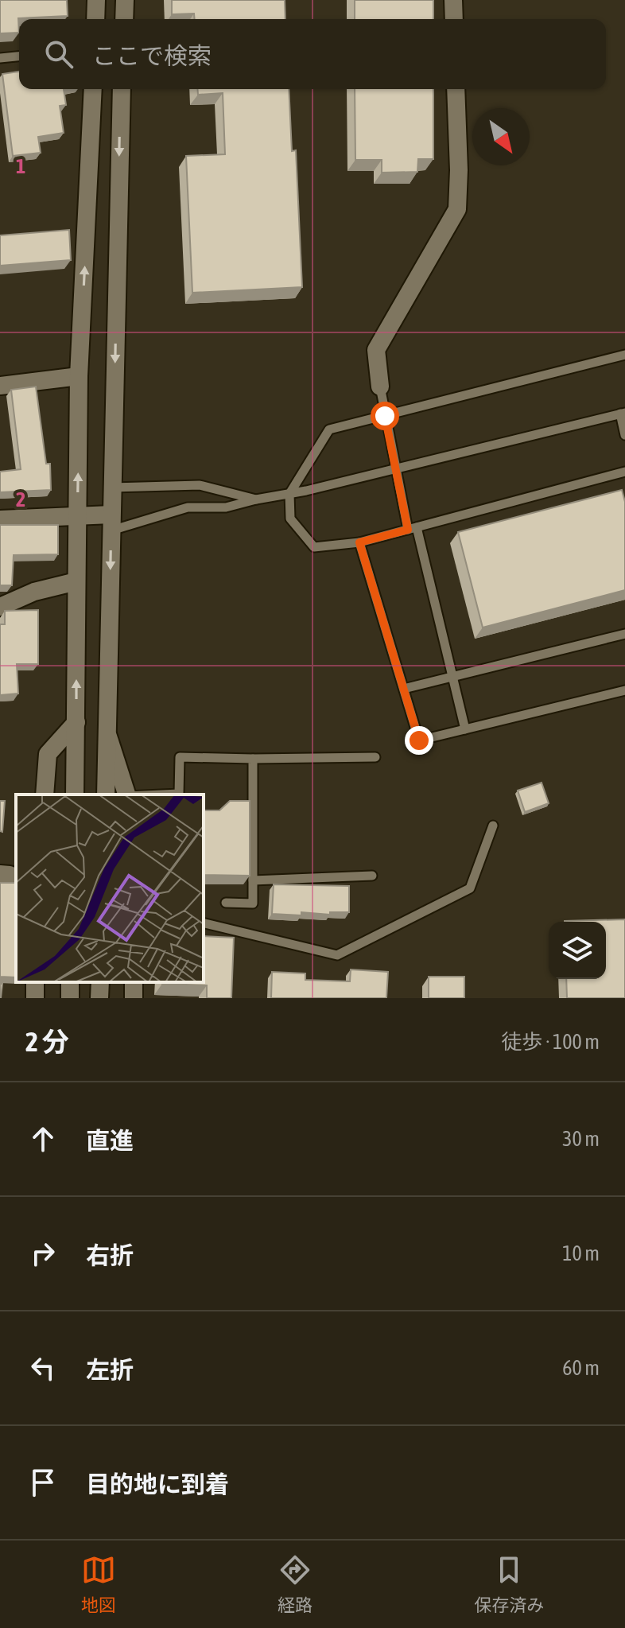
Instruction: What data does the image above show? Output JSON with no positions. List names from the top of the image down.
{
  "north": "bottom right",
  "page": {
    "search": "ここで検索",
    "heading": ["2 分", "徒歩 · 100 m"],
    "list": [
      ["直進", "30 m"],
      ["右折", "10 m"],
      ["左折", "60 m"],
      "目的地に到着"
    ],
    "nav": ["地図", "経路", "保存済み"]
  },
  "grid": {
    "rows": ["1", "2"]
  }
}
